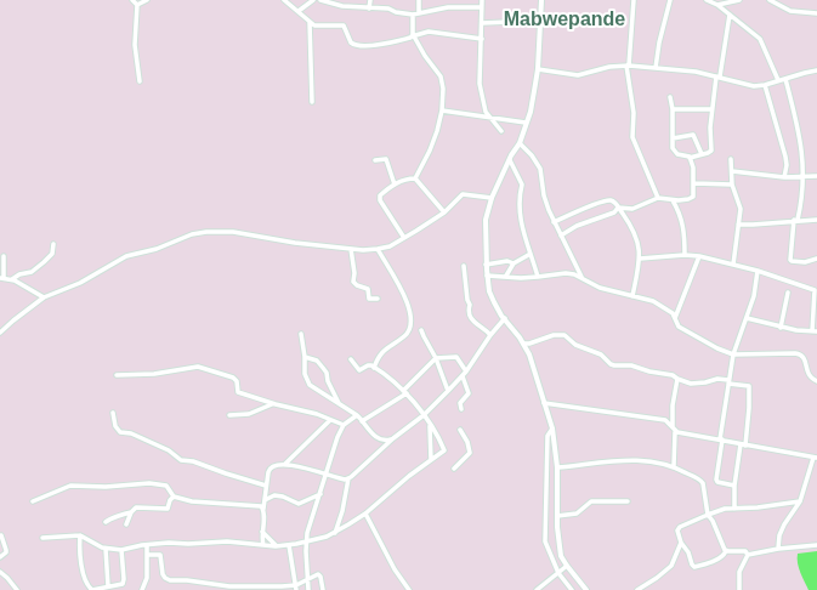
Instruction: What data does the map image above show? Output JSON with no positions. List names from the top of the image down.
{
  "districts": ["Mabwepande"]
}
